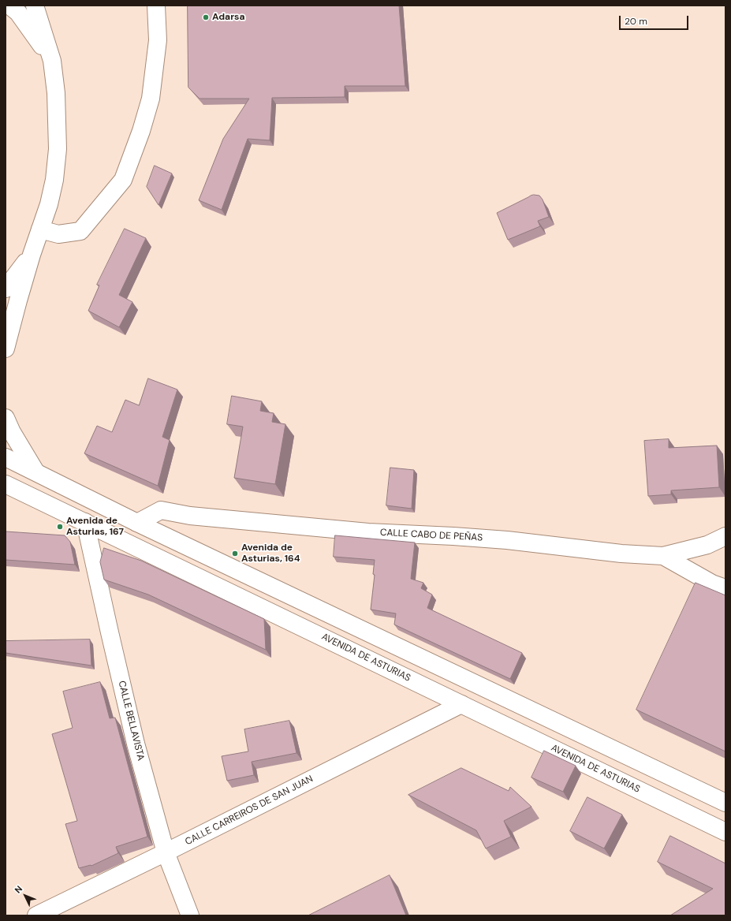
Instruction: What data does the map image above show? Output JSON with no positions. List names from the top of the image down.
{
  "streets": {
    "main road": [
      "CALLE CABO DE PEÑAS",
      "AVENIDA DE ASTURIAS",
      "CALLE BELLAVISTA",
      "CALLE CARREIROS DE SAN JUAN"
    ]
  },
  "crossings": [
    ["AVENIDA DE ASTURIAS", "CALLE BELLAVISTA"],
    ["AVENIDA DE ASTURIAS", "CALLE CARREIROS DE SAN JUAN"],
    ["CALLE BELLAVISTA", "CALLE CARREIROS DE SAN JUAN"]
  ],
  "places": ["Adarsa", "Avenida de Asturias, 167", "Avenida de Asturias, 164"],
  "scale_bar": "20 m",
  "north": "top left"
}
